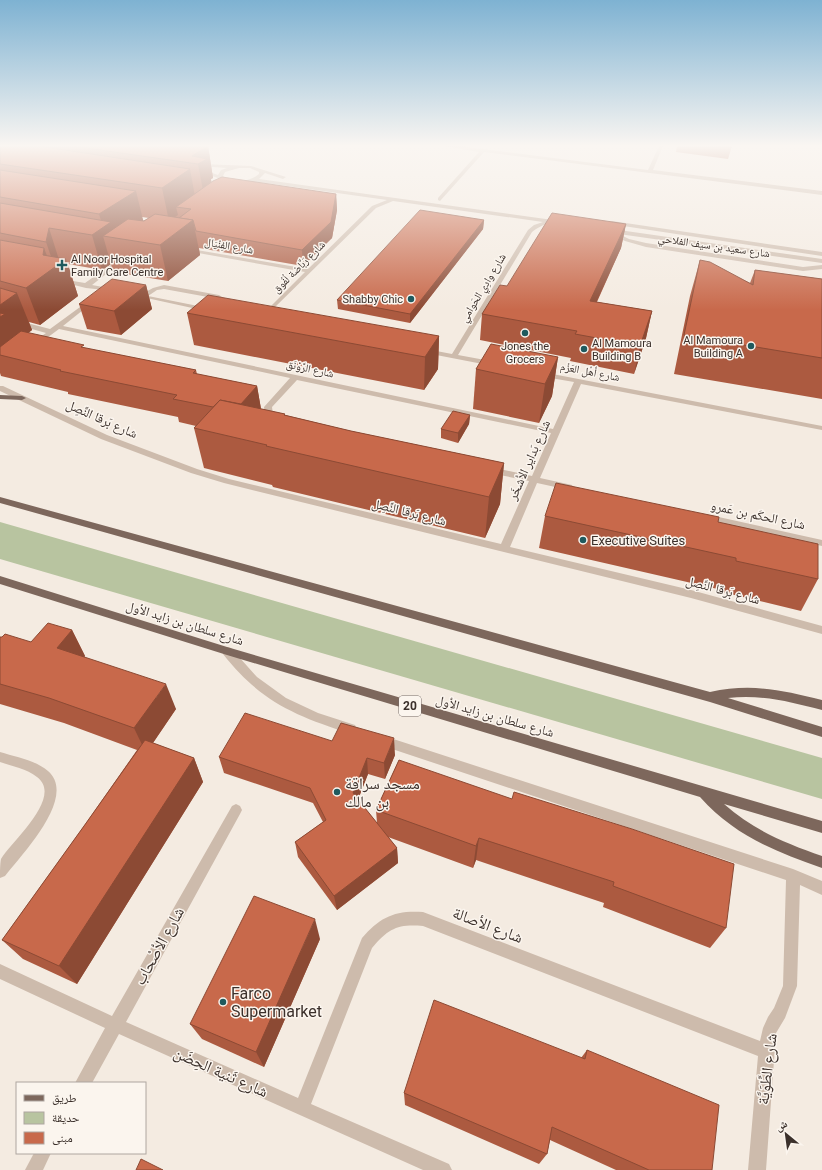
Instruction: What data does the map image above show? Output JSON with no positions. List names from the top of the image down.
{
  "streets": {
    "main road": ["شارع سلطان بن زايد الأول", "20"],
    "street": [
      "شارع الفِنْيَال",
      "شارع سعيد بن سيف الفلاحي",
      "شارع رَبَّاضة لُفُوق",
      "شارع وادِي الحَوامي",
      "شارع الرَّوْنَق",
      "شارع أهْل العَزْم",
      "شارع بَرقا النِّصِل",
      "شارع بَداير الأشخَر",
      "شارع الحكَم بن عَمرو",
      "شارع الأصالة",
      "شارع الأصْحاب",
      "شارع الطِّوَيَّة",
      "شارع ثَنية الحِضَن"
    ]
  },
  "crossings": [
    ["شارع الفِنْيَال", "شارع رَبَّاضة لُفُوق"],
    ["شارع الرَّوْنَق", "شارع بَداير الأشخَر"],
    ["شارع أهْل العَزْم", "شارع بَداير الأشخَر"],
    ["شارع بَرقا النِّصِل", "شارع بَداير الأشخَر"],
    ["شارع الأصالة", "شارع الطِّوَيَّة"],
    ["شارع الأصالة", "شارع ثَنية الحِضَن"],
    ["شارع الأصْحاب", "شارع ثَنية الحِضَن"]
  ],
  "places": {
    "health": ["Al Noor Hospital Family Care Centre"],
    "other": [
      "Shabby Chic",
      "Jones the Grocers",
      "Al Mamoura Building A",
      "Al Mamoura Building B",
      "Executive Suites",
      "مسجد سراقة بن مالك",
      "Farco Supermarket"
    ]
  },
  "legend": ["طريق", "حديقة", "مبنى"],
  "north": "top left"
}
